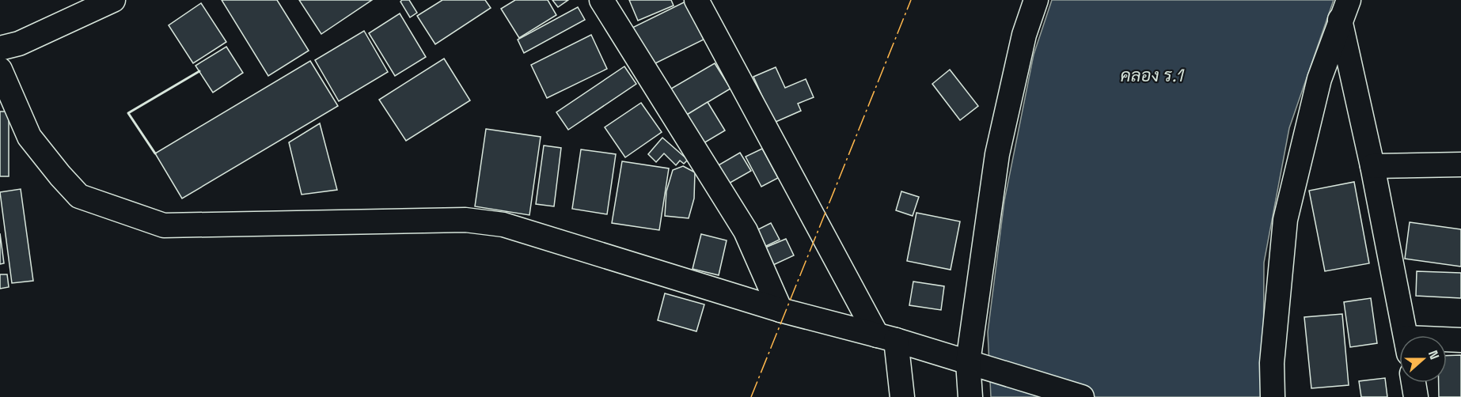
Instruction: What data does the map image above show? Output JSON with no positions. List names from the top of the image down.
{
  "water": ["คลอง ร.1"],
  "north": "right"
}
